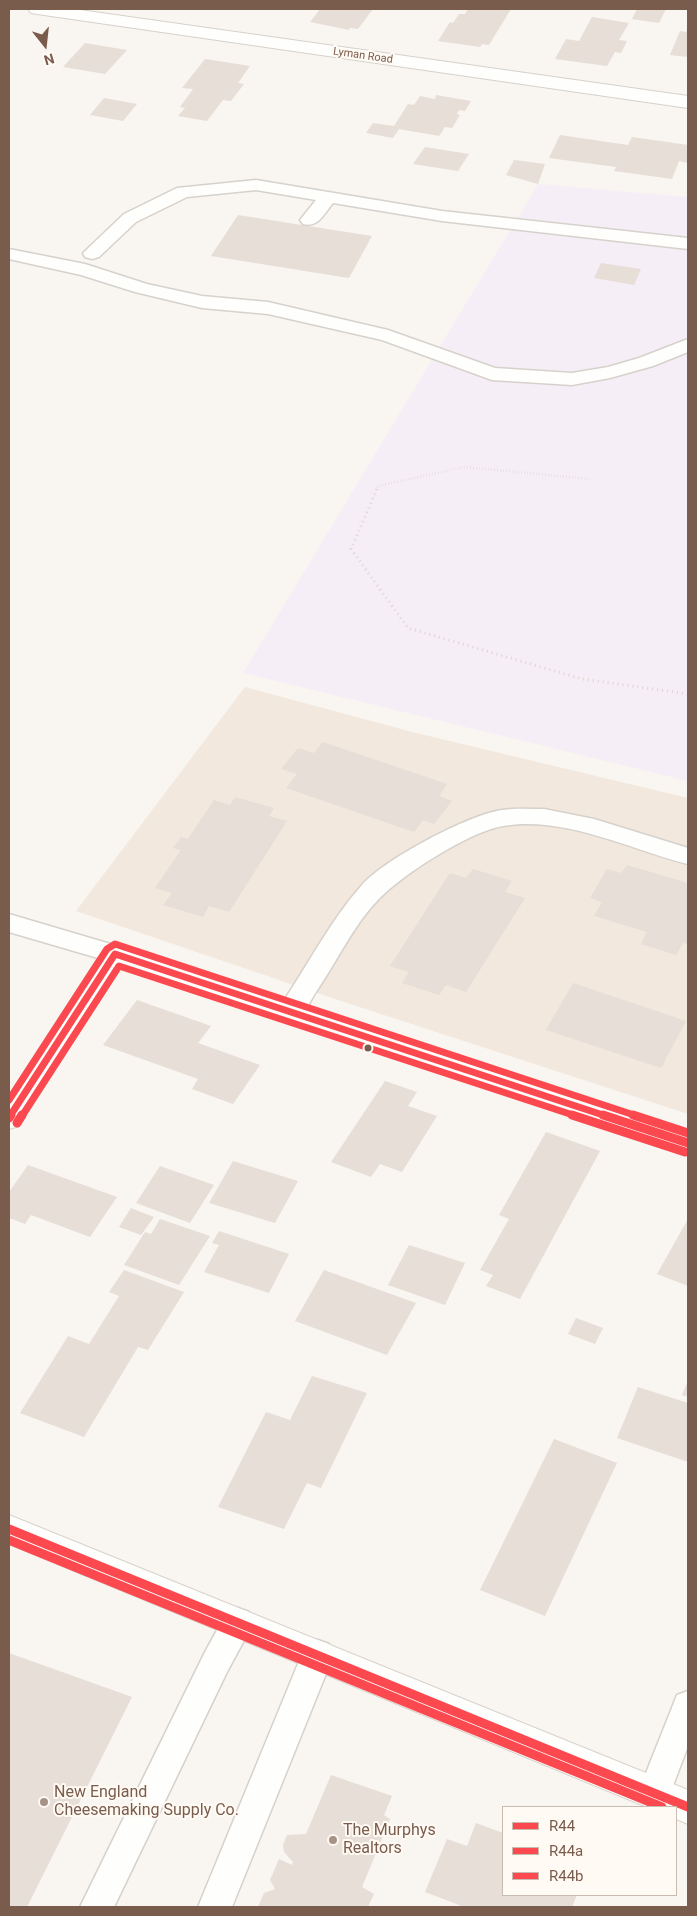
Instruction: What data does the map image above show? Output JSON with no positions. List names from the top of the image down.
{
  "streets": {
    "street": ["Lyman Road"]
  },
  "places": ["New England Cheesemaking Supply Co.", "The Murphys Realtors"],
  "lines": ["transit line R44b", "transit line R44", "transit line R44a"],
  "legend": ["R44", "R44a", "R44b"],
  "north": "bottom"
}
